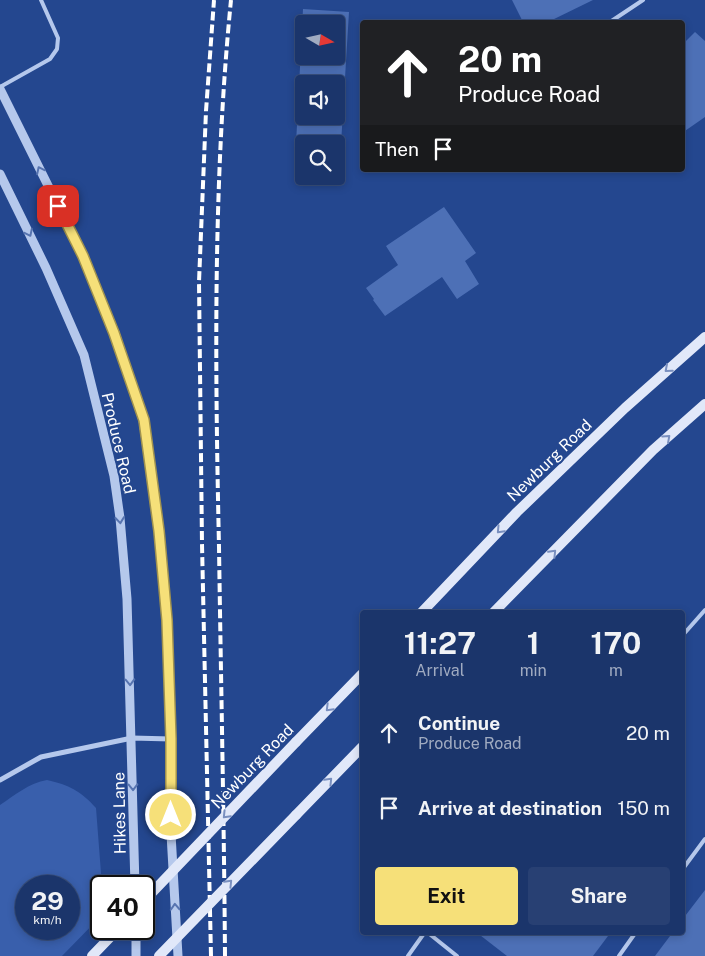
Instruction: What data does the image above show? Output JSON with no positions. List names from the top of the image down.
{
  "streets": {
    "main road": ["Newburg Road"],
    "street": ["Produce Road", "Hikes Lane"]
  },
  "crossings": [
    ["Produce Road", "Hikes Lane"]
  ],
  "north": "right",
  "page": {
    "turn": ["20 m", "Produce Road"],
    "then": "Then",
    "eta": [
      "11:27",
      "Arrival",
      "1",
      "min",
      "170",
      "m"
    ],
    "list": [
      {
        "name": "Continue",
        "note": "Produce Road",
        "value": "20 m"
      },
      {
        "name": "Arrive at destination",
        "value": "150 m"
      }
    ],
    "buttons": ["Exit", "Share"],
    "speed": "29 km/h",
    "limit": "40"
  }
}
